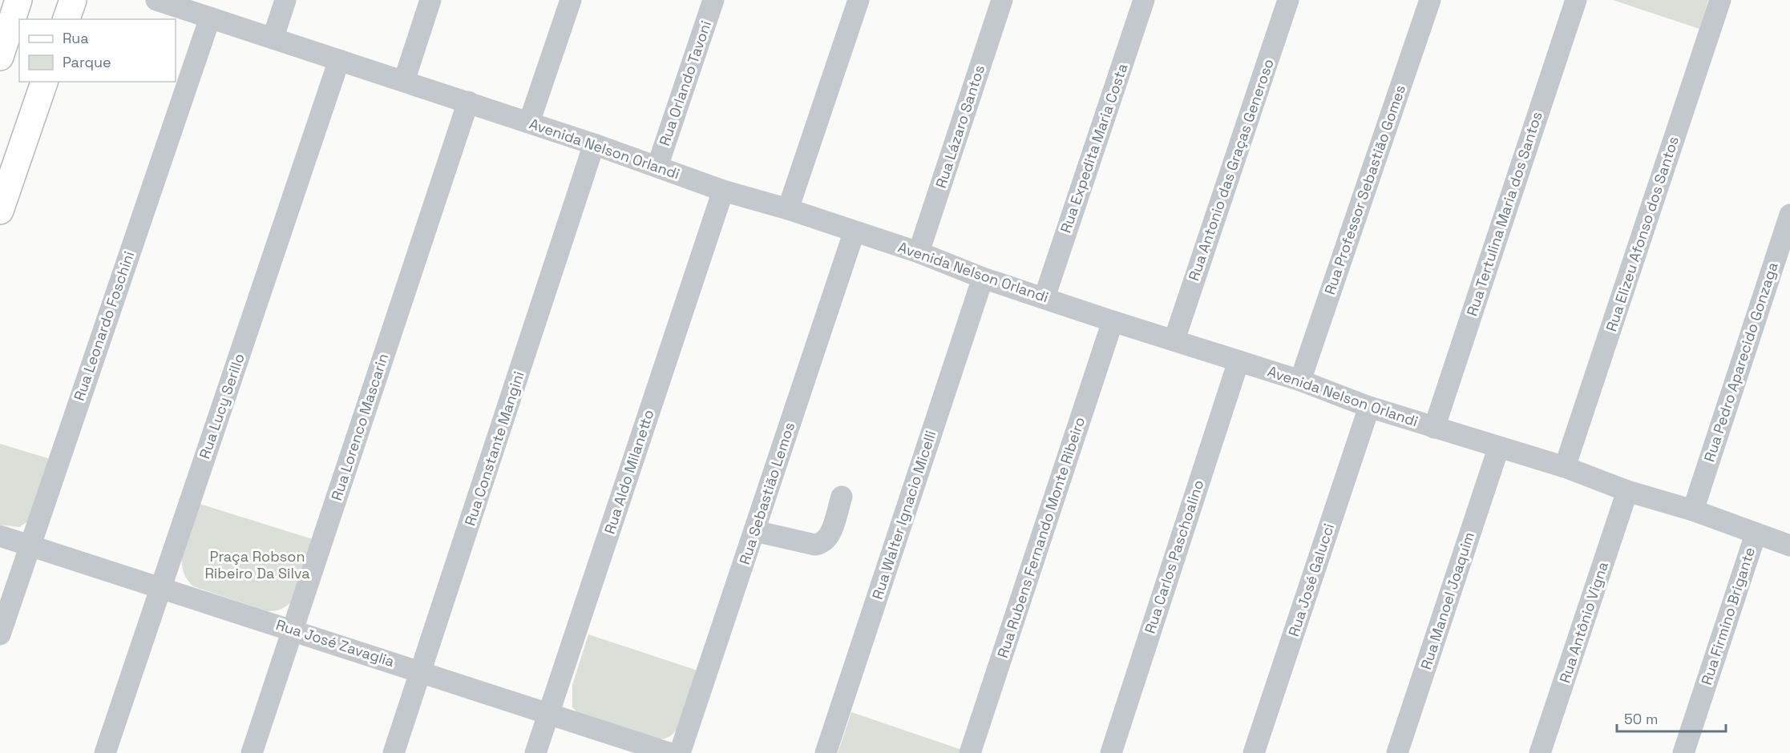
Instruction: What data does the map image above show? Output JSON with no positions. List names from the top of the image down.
{
  "streets": {
    "street": [
      "Rua Orlando Tavoni",
      "Rua Lázaro Santos",
      "Rua Expedita Maria Costa",
      "Avenida Nelson Orlandi",
      "Rua Antonio das Graças Generoso",
      "Rua Professor Sebastião Gomes",
      "Rua Tertulina Maria dos Santos",
      "Rua Elizeu Afonso dos Santos",
      "Rua Leonardo Foschini",
      "Rua Pedro Aparecido Gonzaga",
      "Rua Lucy Serillo",
      "Rua Lorenco Mascarin",
      "Rua Constante Mangini",
      "Rua Aldo Milanetto",
      "Rua Sebastião Lemos",
      "Rua Walter Ignacio Micelli",
      "Rua Rubens Fernando Monte Ribeiro",
      "Rua Carlos Paschoalino",
      "Rua José Galucci",
      "Rua Manoel Joaquim",
      "Rua Firmino Brigante",
      "Rua Antônio Vigna",
      "Rua José Zavaglia"
    ]
  },
  "crossings": [
    ["Rua Orlando Tavoni", "Avenida Nelson Orlandi"],
    ["Rua Lázaro Santos", "Avenida Nelson Orlandi"],
    ["Rua Expedita Maria Costa", "Avenida Nelson Orlandi"],
    ["Avenida Nelson Orlandi", "Rua Antonio das Graças Generoso"],
    ["Avenida Nelson Orlandi", "Rua Professor Sebastião Gomes"],
    ["Avenida Nelson Orlandi", "Rua Tertulina Maria dos Santos"],
    ["Avenida Nelson Orlandi", "Rua Elizeu Afonso dos Santos"],
    ["Avenida Nelson Orlandi", "Rua Leonardo Foschini"],
    ["Avenida Nelson Orlandi", "Rua Pedro Aparecido Gonzaga"],
    ["Avenida Nelson Orlandi", "Rua Lucy Serillo"],
    ["Avenida Nelson Orlandi", "Rua Lorenco Mascarin"],
    ["Avenida Nelson Orlandi", "Rua Constante Mangini"],
    ["Avenida Nelson Orlandi", "Rua Aldo Milanetto"],
    ["Avenida Nelson Orlandi", "Rua Sebastião Lemos"],
    ["Avenida Nelson Orlandi", "Rua Walter Ignacio Micelli"],
    ["Avenida Nelson Orlandi", "Rua Rubens Fernando Monte Ribeiro"],
    ["Avenida Nelson Orlandi", "Rua Carlos Paschoalino"],
    ["Avenida Nelson Orlandi", "Rua José Galucci"],
    ["Avenida Nelson Orlandi", "Rua Manoel Joaquim"],
    ["Avenida Nelson Orlandi", "Rua Firmino Brigante"],
    ["Avenida Nelson Orlandi", "Rua Antônio Vigna"],
    ["Rua Leonardo Foschini", "Rua José Zavaglia"],
    ["Rua Lucy Serillo", "Rua José Zavaglia"],
    ["Rua Lorenco Mascarin", "Rua José Zavaglia"],
    ["Rua Constante Mangini", "Rua José Zavaglia"],
    ["Rua Aldo Milanetto", "Rua José Zavaglia"]
  ],
  "parks": ["Praça Robson Ribeiro Da Silva"],
  "legend": ["Rua", "Parque"],
  "scale_bar": "50 m"
}
